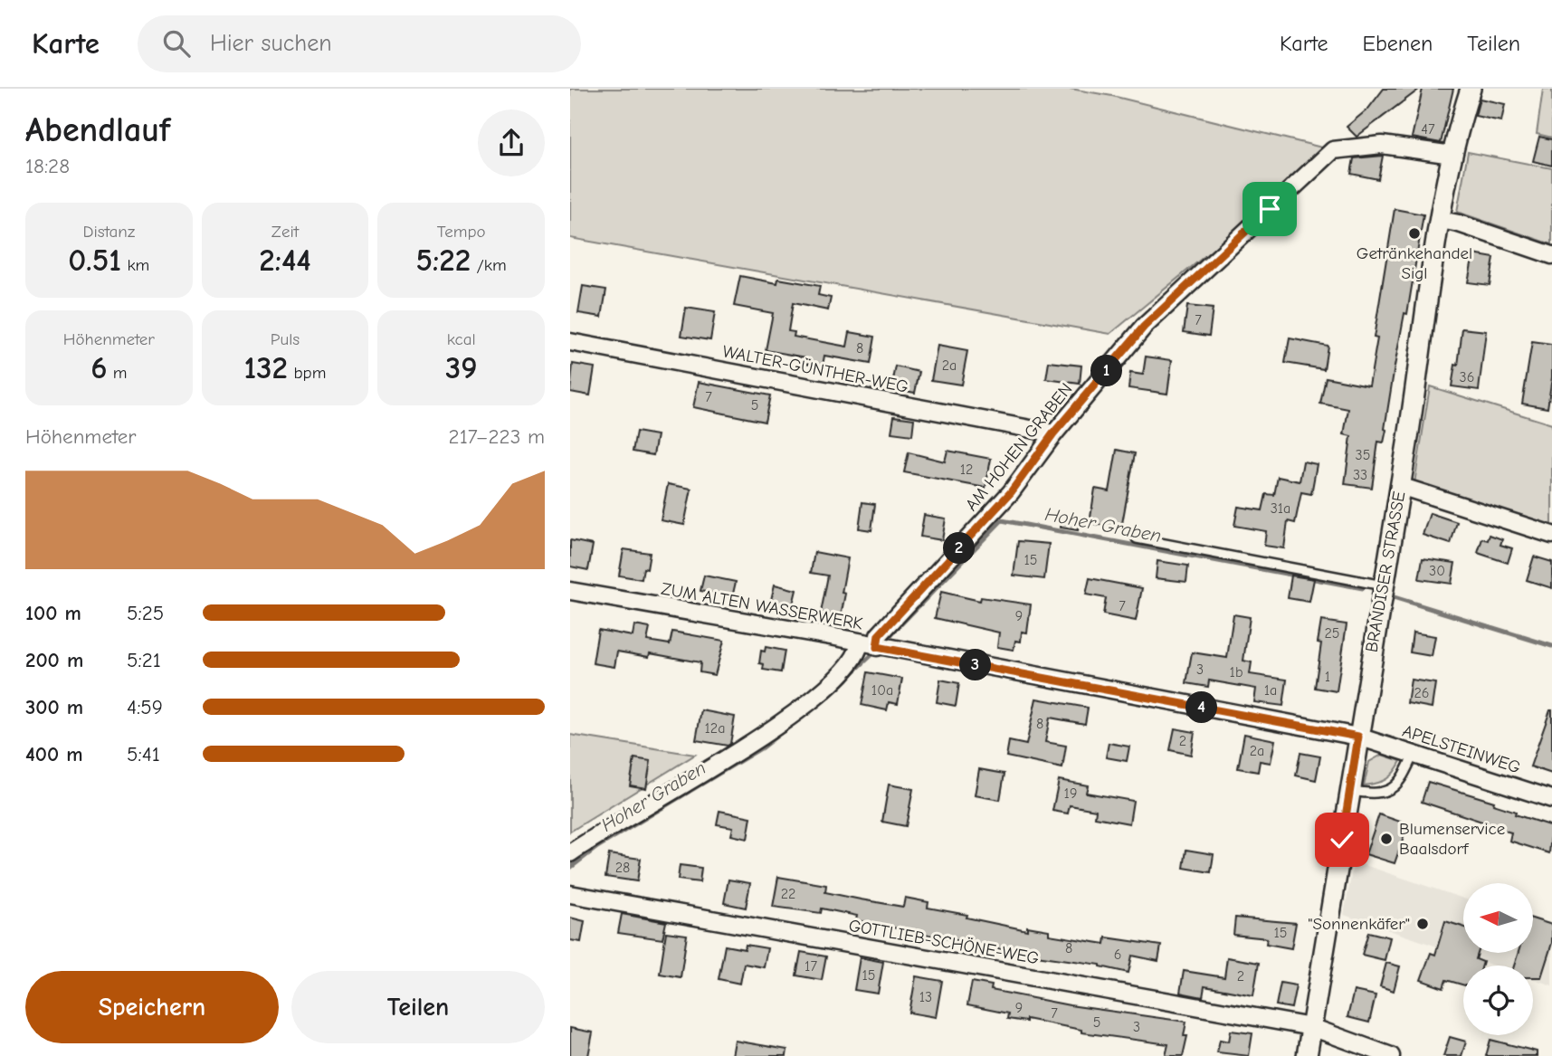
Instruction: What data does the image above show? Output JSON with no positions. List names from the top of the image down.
{
  "streets": {
    "street": [
      "WALTER-GÜNTHER-WEG",
      "AM HOHEN GRABEN",
      "BRANDISER STRASSE",
      "ZUM ALTEN WASSERWERK",
      "APELSTEINWEG",
      "GOTTLIEB-SCHÖNE-WEG"
    ]
  },
  "crossings": [
    ["WALTER-GÜNTHER-WEG", "AM HOHEN GRABEN"],
    ["AM HOHEN GRABEN", "BRANDISER STRASSE"],
    ["AM HOHEN GRABEN", "ZUM ALTEN WASSERWERK"],
    ["BRANDISER STRASSE", "ZUM ALTEN WASSERWERK"],
    ["BRANDISER STRASSE", "APELSTEINWEG"],
    ["BRANDISER STRASSE", "GOTTLIEB-SCHÖNE-WEG"],
    ["ZUM ALTEN WASSERWERK", "APELSTEINWEG"]
  ],
  "water": ["Hoher Graben"],
  "places": ["Getränkehandel Sigl", "Blumenservice Baalsdorf", "\"Sonnenkäfer\""],
  "house_numbers": [
    "47",
    "7",
    "8",
    "2a",
    "36",
    "7",
    "5",
    "35",
    "12",
    "33",
    "31a",
    "15",
    "30",
    "7",
    "9",
    "25",
    "3",
    "1b",
    "1",
    "10a",
    "1a",
    "26",
    "8",
    "12a",
    "2",
    "2a",
    "19",
    "28",
    "22",
    "15",
    "8",
    "6",
    "17",
    "15",
    "2",
    "13",
    "9",
    "7",
    "5",
    "3"
  ],
  "north": "left",
  "page": {
    "header": "Karte",
    "search": "Hier suchen",
    "nav": ["Karte", "Ebenen", "Teilen"],
    "heading": ["Abendlauf", "18:28"],
    "stats": [
      ["Distanz", "0.51 km"],
      ["Zeit", "2:44"],
      ["Tempo", "5:22 /km"],
      ["Höhenmeter", "6 m"],
      ["Puls", "132 bpm"],
      ["kcal", "39"]
    ],
    "pins": [
      "1",
      "2",
      "3",
      "4"
    ],
    "chart": ["Höhenmeter", "217–223 m"],
    "list": [
      {
        "name": "100 m",
        "note": "5:25"
      },
      {
        "name": "200 m",
        "note": "5:21"
      },
      {
        "name": "300 m",
        "note": "4:59"
      },
      {
        "name": "400 m",
        "note": "5:41"
      }
    ],
    "buttons": ["Speichern", "Teilen"]
  }
}
